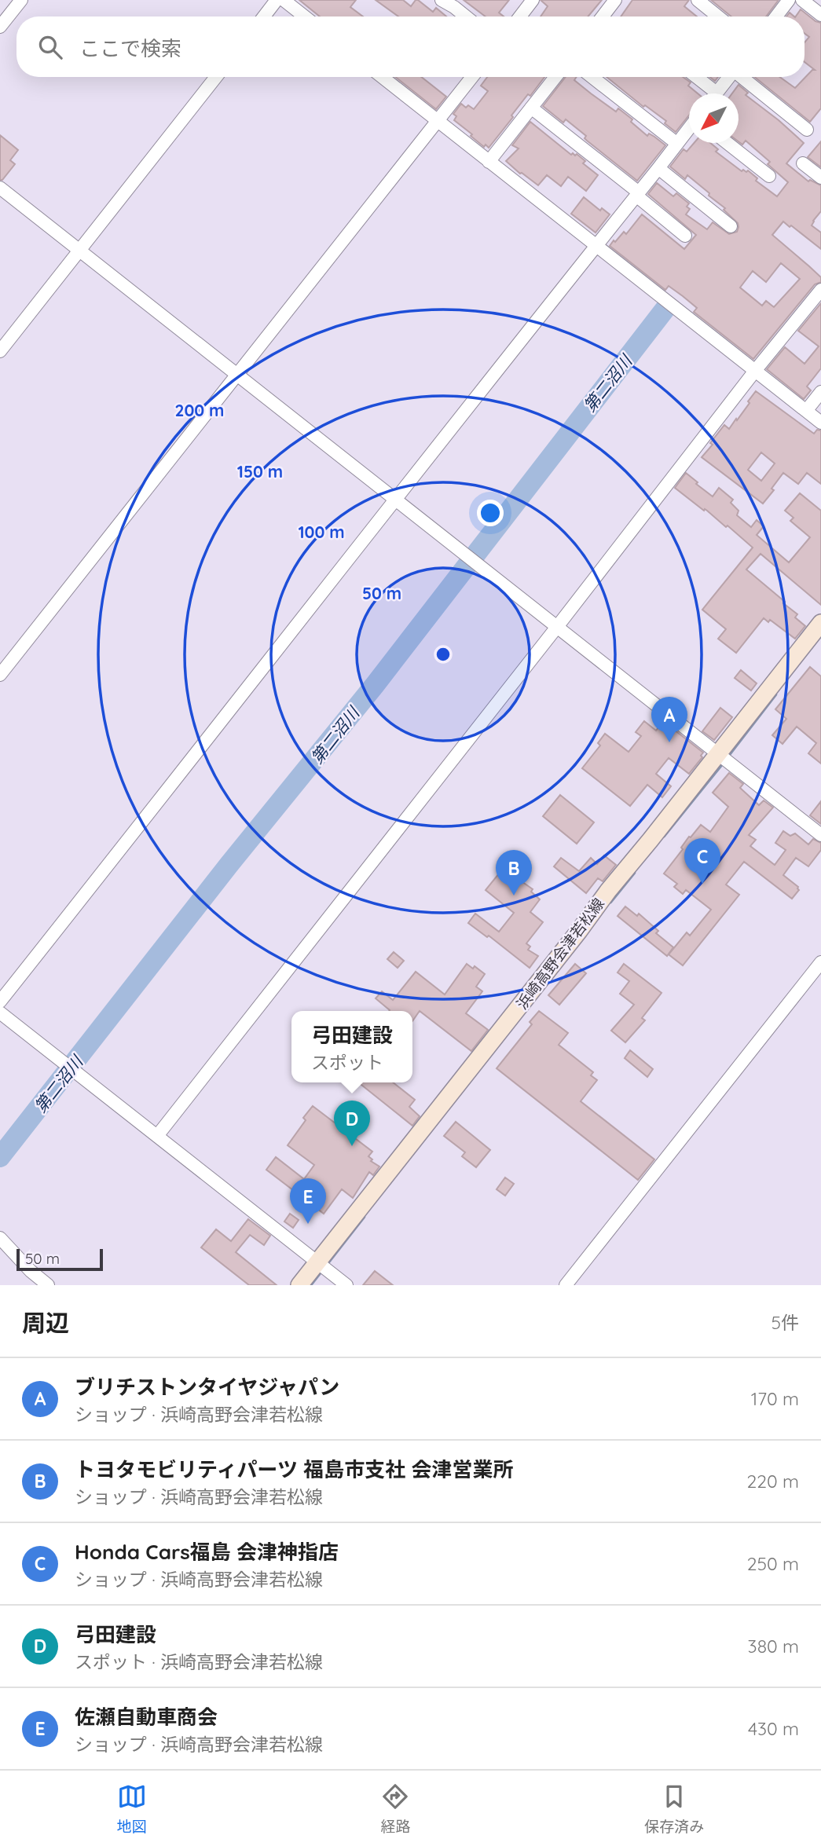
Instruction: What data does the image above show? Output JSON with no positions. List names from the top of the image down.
{
  "streets": {
    "main road": ["浜崎高野会津若松線"]
  },
  "water": ["第二沼川"],
  "scale_bar": "50 m",
  "north": "bottom left",
  "page": {
    "search": "ここで検索",
    "pins": [
      "A",
      "C",
      "B",
      "D",
      "E"
    ],
    "popup": ["弓田建設", "スポット"],
    "scale": "50 m",
    "heading": ["周辺", "5件"],
    "list": [
      {
        "mark": "A",
        "name": "ブリチストンタイヤジャパン",
        "note": "ショップ · 浜崎高野会津若松線",
        "value": "170 m"
      },
      {
        "mark": "B",
        "name": "トヨタモビリティパーツ 福島市支社 会津営業所",
        "note": "ショップ · 浜崎高野会津若松線",
        "value": "220 m"
      },
      {
        "mark": "C",
        "name": "Honda Cars福島 会津神指店",
        "note": "ショップ · 浜崎高野会津若松線",
        "value": "250 m"
      },
      {
        "mark": "D",
        "name": "弓田建設",
        "note": "スポット · 浜崎高野会津若松線",
        "value": "380 m"
      },
      {
        "mark": "E",
        "name": "佐瀬自動車商会",
        "note": "ショップ · 浜崎高野会津若松線",
        "value": "430 m"
      }
    ],
    "nav": ["地図", "経路", "保存済み"]
  },
  "rings": [
    "200 m",
    "150 m",
    "100 m",
    "50 m"
  ]
}
